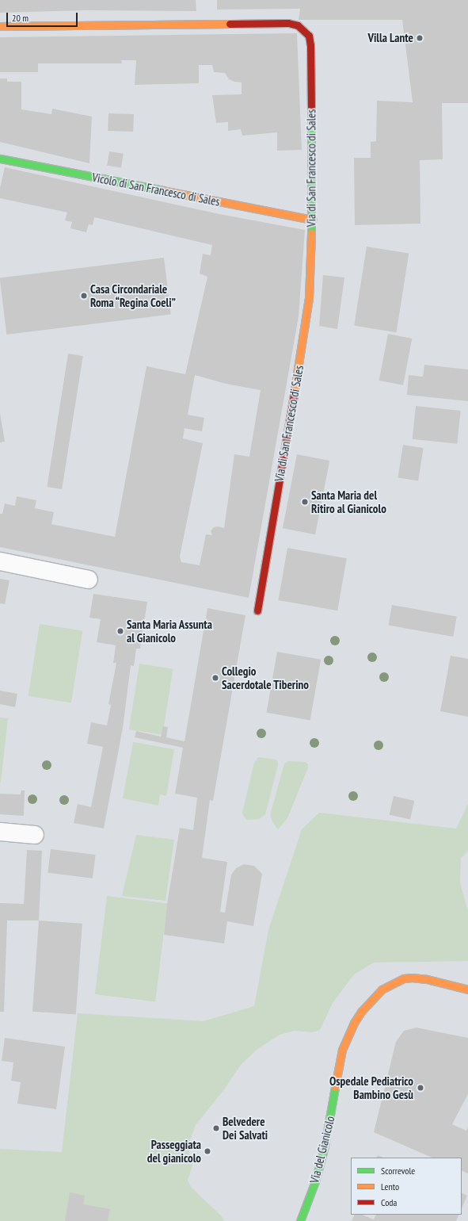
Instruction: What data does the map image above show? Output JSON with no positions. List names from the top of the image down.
{
  "streets": {
    "street": ["Via di San Francesco di Sales", "Vicolo di San Francesco di Sales", "Via del Gianicolo"]
  },
  "crossings": [
    ["Via di San Francesco di Sales", "Vicolo di San Francesco di Sales"]
  ],
  "places": [
    "Villa Lante",
    "Casa Circondariale Roma “Regina Coeli”",
    "Santa Maria del Ritiro al Gianicolo",
    "Santa Maria Assunta al Gianicolo",
    "Collegio Sacerdotale Tiberino",
    "Ospedale Pediatrico Bambino Gesù",
    "Belvedere Dei Salvati",
    "Passeggiata del gianicolo"
  ],
  "legend": ["Scorrevole", "Lento", "Coda"],
  "scale_bar": "20 m"
}
